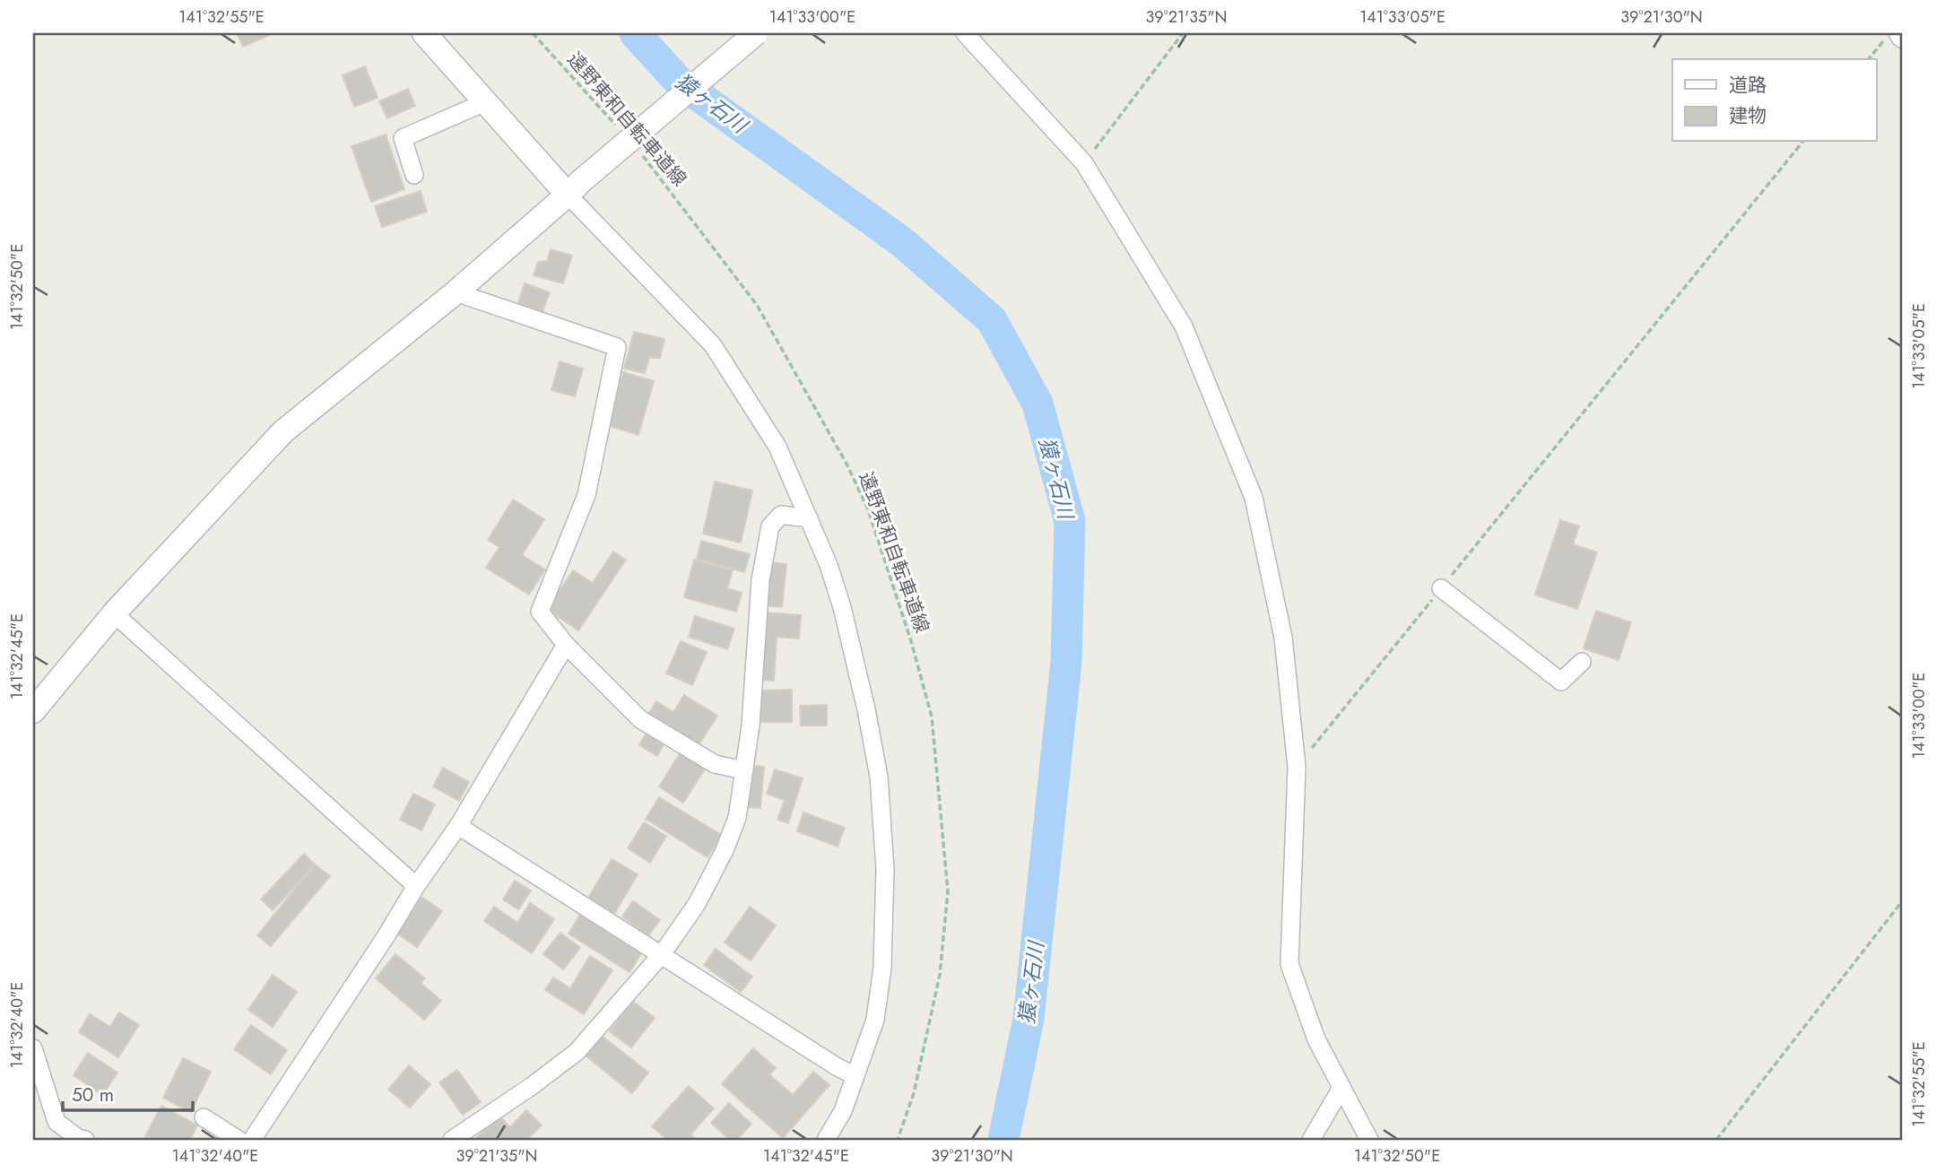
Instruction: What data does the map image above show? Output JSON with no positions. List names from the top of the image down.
{
  "streets": {
    "path": ["遠野東和自転車道線"]
  },
  "water": ["猿ヶ石川"],
  "legend": ["道路", "建物"],
  "scale_bar": "50 m",
  "coordinates": [
    "141°32'55\"E",
    "141°33'00\"E",
    "39°21'35\"N",
    "141°33'05\"E",
    "39°21'30\"N",
    "141°32'50\"E",
    "141°32'45\"E",
    "141°32'40\"E"
  ]
}
